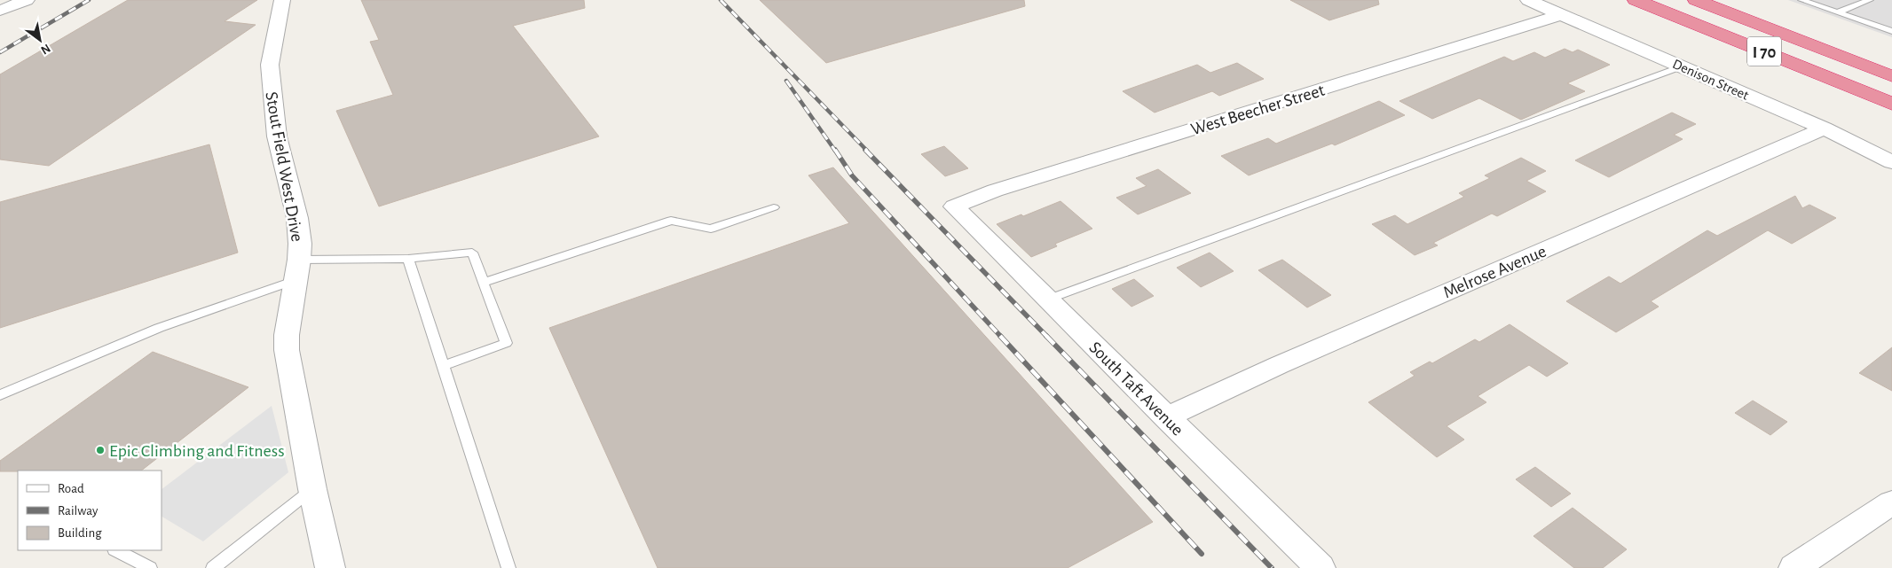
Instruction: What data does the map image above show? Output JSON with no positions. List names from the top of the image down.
{
  "streets": {
    "highway": ["I 70"],
    "street": [
      "Denison Street",
      "West Beecher Street",
      "Stout Field West Drive",
      "Melrose Avenue",
      "South Taft Avenue"
    ]
  },
  "crossings": [
    ["Denison Street", "West Beecher Street"],
    ["Denison Street", "Melrose Avenue"],
    ["West Beecher Street", "South Taft Avenue"],
    ["Melrose Avenue", "South Taft Avenue"]
  ],
  "places": ["Epic Climbing and Fitness"],
  "legend": ["Road", "Railway", "Building"],
  "north": "bottom right"
}
